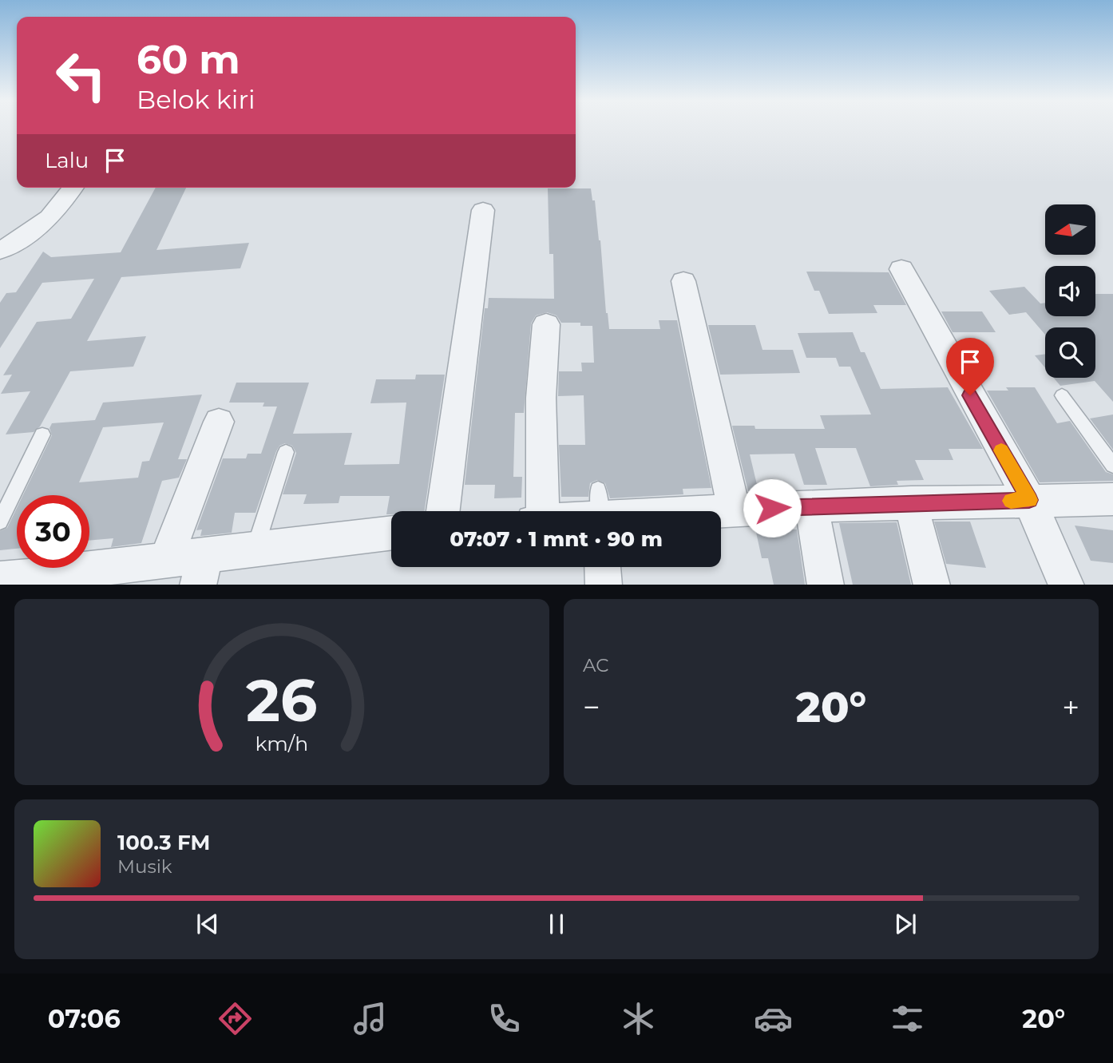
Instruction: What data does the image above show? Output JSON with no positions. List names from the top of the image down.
{
  "north": "left",
  "page": {
    "turn": ["60 m", "Belok kiri"],
    "then": "Lalu",
    "limit": "30",
    "trip": "07:07 · 1 mnt · 90 m",
    "tile": "AC",
    "heat": ["−", "20°", "+"],
    "song": ["100.3 FM", "Musik"],
    "tabs": ["07:06", "20°"],
    "gauge": ["26", "km/h"]
  }
}
